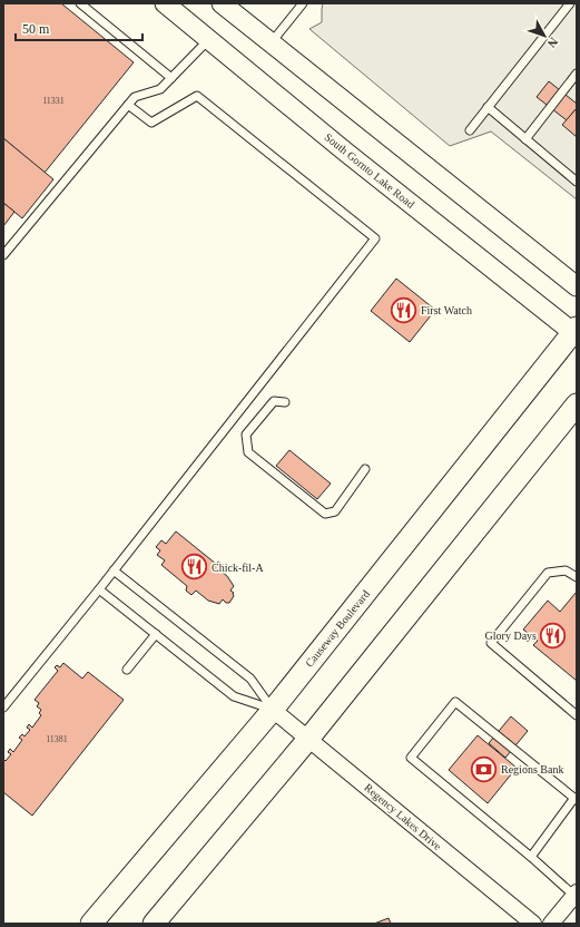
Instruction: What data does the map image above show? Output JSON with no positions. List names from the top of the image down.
{
  "streets": {
    "main road": ["Causeway Boulevard"],
    "street": ["South Gornto Lake Road", "Regency Lakes Drive"]
  },
  "crossings": [
    ["South Gornto Lake Road", "Causeway Boulevard"],
    ["Causeway Boulevard", "Regency Lakes Drive"]
  ],
  "places": {
    "restaurant": ["First Watch", "Chick-fil-A", "Glory Days"],
    "bank": ["Regions Bank"]
  },
  "house_numbers": ["11331", "11381"],
  "scale_bar": "50 m",
  "north": "bottom right"
}
